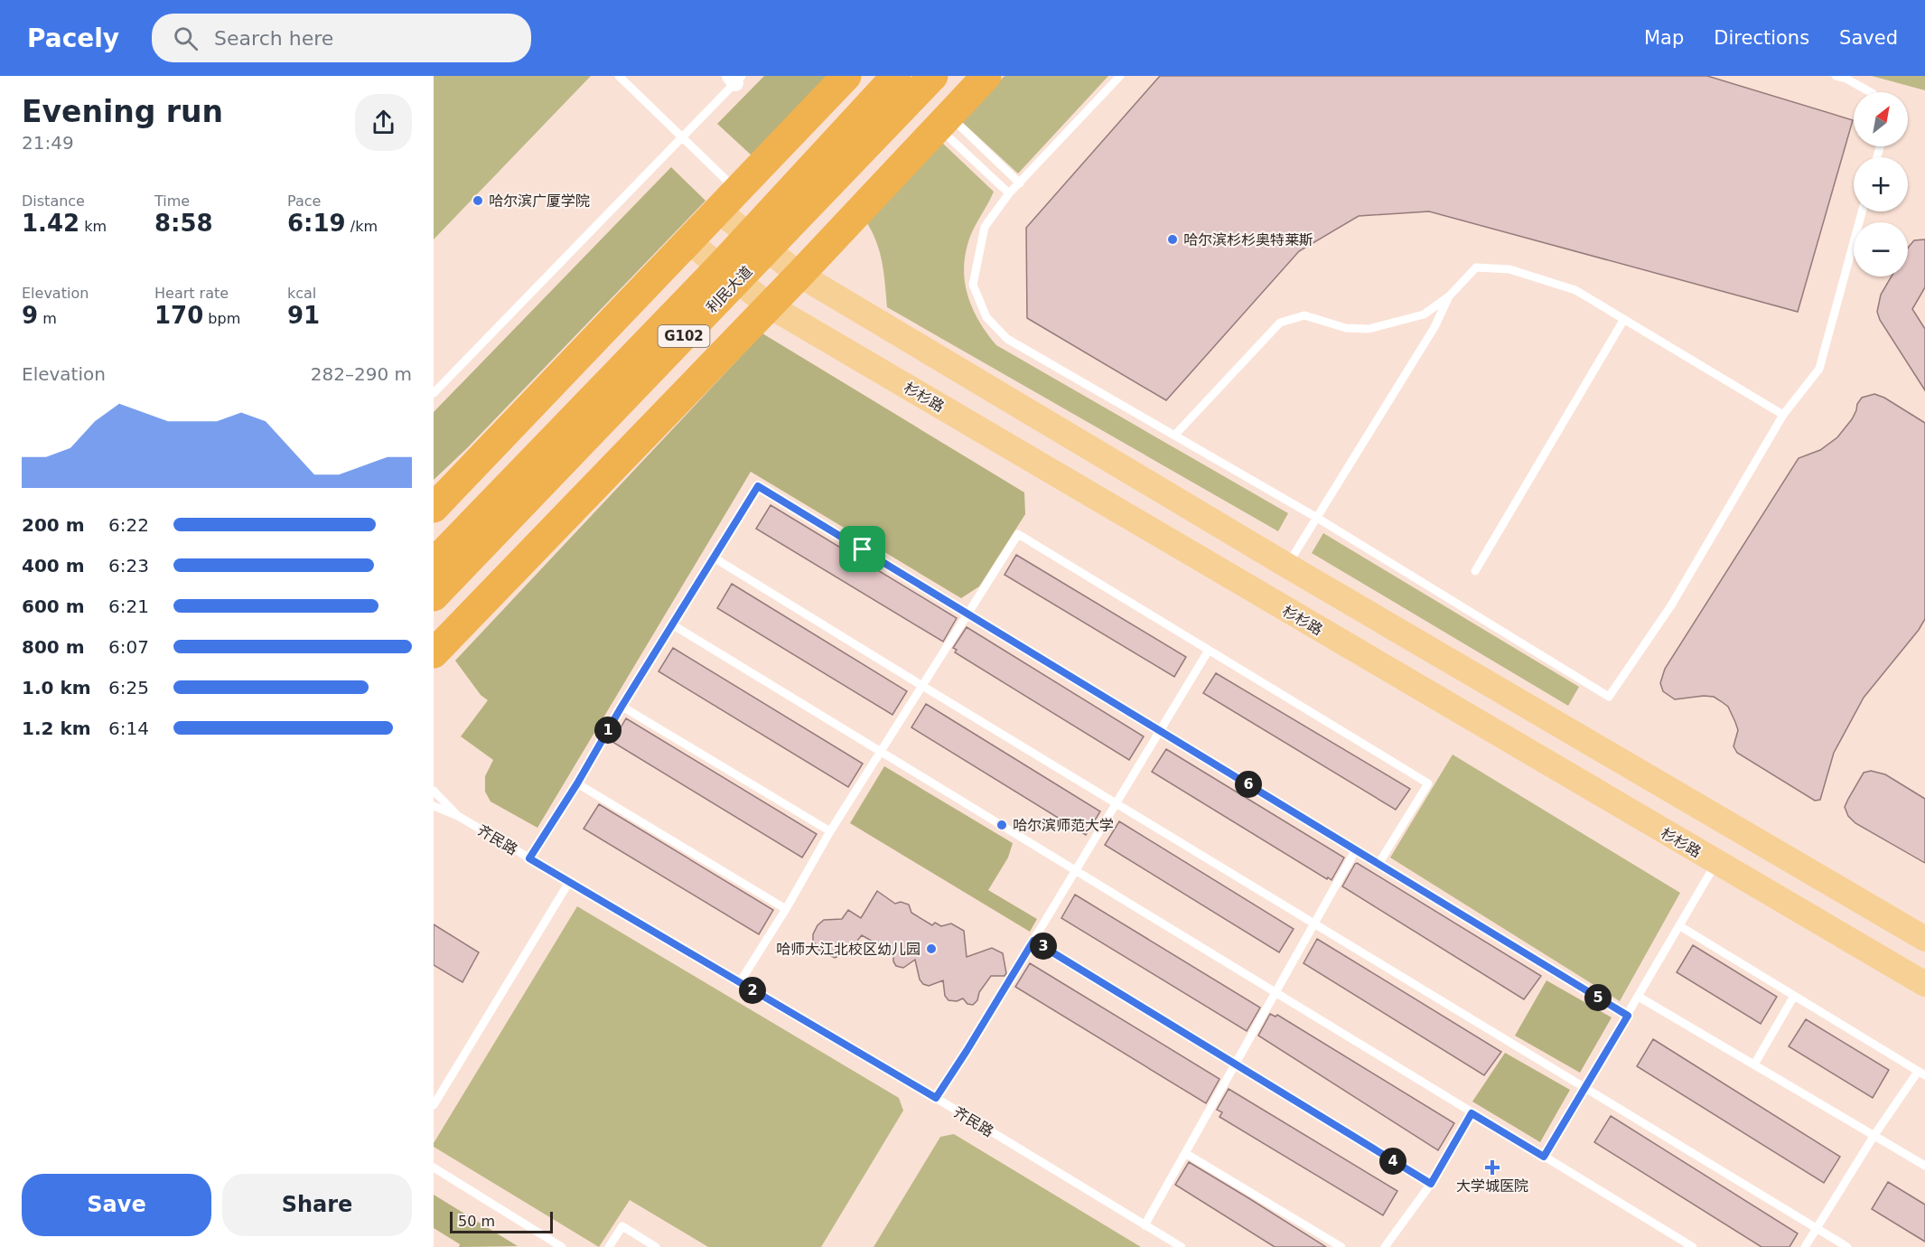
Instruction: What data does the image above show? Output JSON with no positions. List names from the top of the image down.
{
  "streets": {
    "highway": ["利民大道", "G102"],
    "main road": ["杉杉路"],
    "lane": ["齐民路"]
  },
  "crossings": [
    ["利民大道", "杉杉路"]
  ],
  "places": {
    "other": [
      "哈尔滨广厦学院",
      "哈尔滨杉杉奥特莱斯",
      "哈尔滨师范大学",
      "哈师大江北校区幼儿园"
    ],
    "health": ["大学城医院"]
  },
  "scale_bar": "50 m",
  "north": "top right",
  "page": {
    "header": "Pacely",
    "search": "Search here",
    "nav": ["Map", "Directions", "Saved"],
    "heading": ["Evening run", "21:49"],
    "map_buttons": ["+", "−"],
    "stats": [
      ["Distance", "1.42 km"],
      ["Time", "8:58"],
      ["Pace", "6:19 /km"],
      ["Elevation", "9 m"],
      ["Heart rate", "170 bpm"],
      ["kcal", "91"]
    ],
    "chart": ["Elevation", "282–290 m"],
    "list": [
      {
        "name": "200 m",
        "note": "6:22"
      },
      {
        "name": "400 m",
        "note": "6:23"
      },
      {
        "name": "600 m",
        "note": "6:21"
      },
      {
        "name": "800 m",
        "note": "6:07"
      },
      {
        "name": "1.0 km",
        "note": "6:25"
      },
      {
        "name": "1.2 km",
        "note": "6:14"
      }
    ],
    "pins": [
      "1",
      "6",
      "3",
      "2",
      "5",
      "4"
    ],
    "buttons": ["Save", "Share"],
    "scale": "50 m"
  }
}
